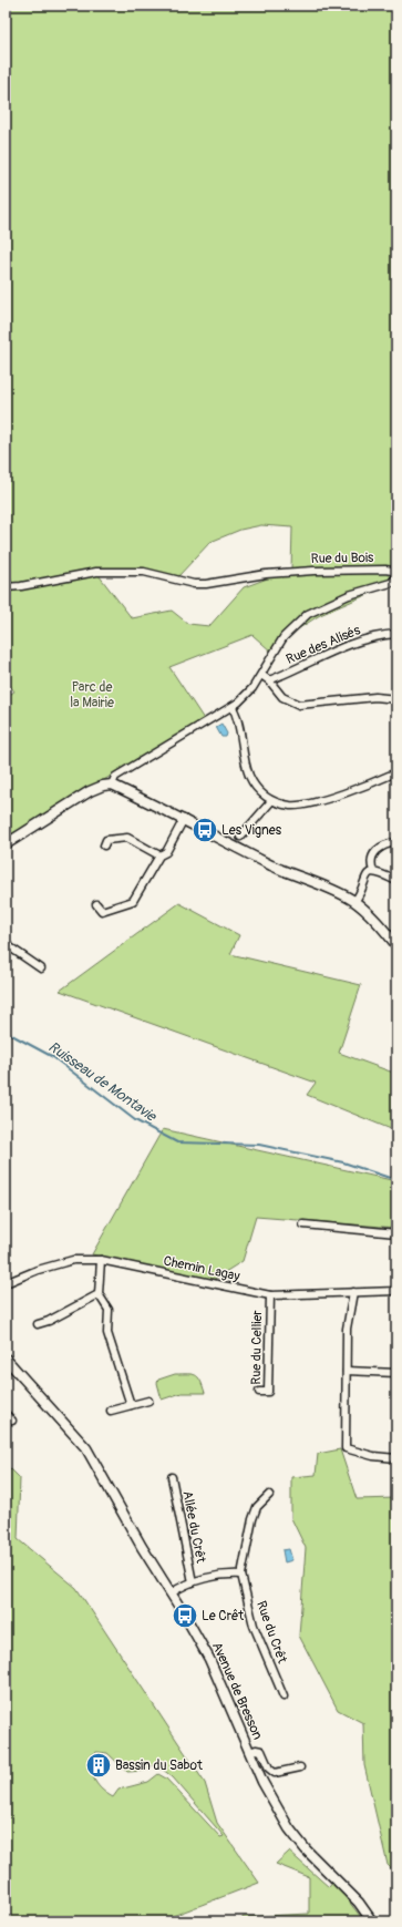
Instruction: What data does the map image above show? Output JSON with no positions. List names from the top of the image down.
{
  "streets": {
    "street": [
      "Rue du Bois",
      "Rue des Alisés",
      "Chemin Lagay",
      "Rue du Cellier",
      "Allée du Crêt",
      "Rue du Crêt",
      "Avenue de Bresson"
    ]
  },
  "crossings": [
    ["Chemin Lagay", "Rue du Cellier"]
  ],
  "water": ["Ruisseau de Montavie"],
  "parks": ["Parc de la Mairie"],
  "places": {
    "bus stop": ["Les Vignes", "Le Crêt"],
    "building": ["Bassin du Sabot"]
  }
}
